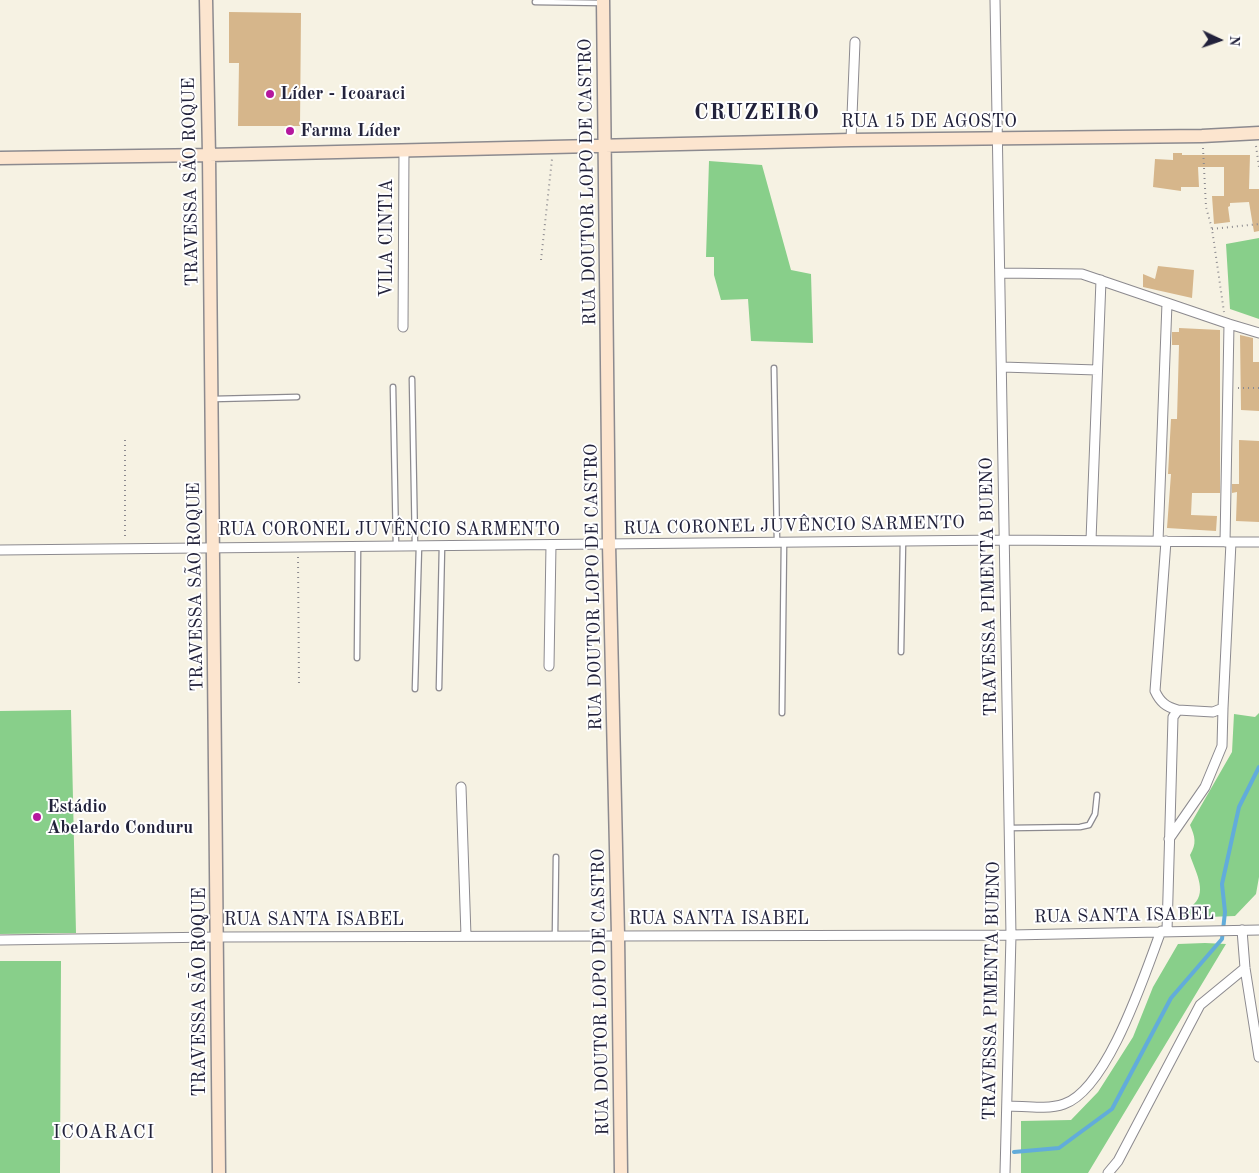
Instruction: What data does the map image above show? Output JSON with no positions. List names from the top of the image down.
{
  "streets": {
    "main road": ["RUA 15 DE AGOSTO", "TRAVESSA SÃO ROQUE", "RUA DOUTOR LOPO DE CASTRO"],
    "street": [
      "VILA CINTIA",
      "RUA CORONEL JUVÊNCIO SARMENTO",
      "TRAVESSA PIMENTA BUENO",
      "RUA SANTA ISABEL"
    ]
  },
  "crossings": [
    ["RUA 15 DE AGOSTO", "TRAVESSA SÃO ROQUE"],
    ["RUA 15 DE AGOSTO", "RUA DOUTOR LOPO DE CASTRO"],
    ["RUA 15 DE AGOSTO", "VILA CINTIA"],
    ["RUA 15 DE AGOSTO", "TRAVESSA PIMENTA BUENO"],
    ["TRAVESSA SÃO ROQUE", "RUA CORONEL JUVÊNCIO SARMENTO"],
    ["TRAVESSA SÃO ROQUE", "RUA SANTA ISABEL"],
    ["RUA DOUTOR LOPO DE CASTRO", "RUA CORONEL JUVÊNCIO SARMENTO"],
    ["RUA DOUTOR LOPO DE CASTRO", "RUA SANTA ISABEL"],
    ["RUA CORONEL JUVÊNCIO SARMENTO", "TRAVESSA PIMENTA BUENO"],
    ["TRAVESSA PIMENTA BUENO", "RUA SANTA ISABEL"]
  ],
  "districts": ["CRUZEIRO", "ICOARACI"],
  "places": ["Líder - Icoaraci", "Farma Líder", "Estádio Abelardo Conduru"],
  "north": "right"
}
